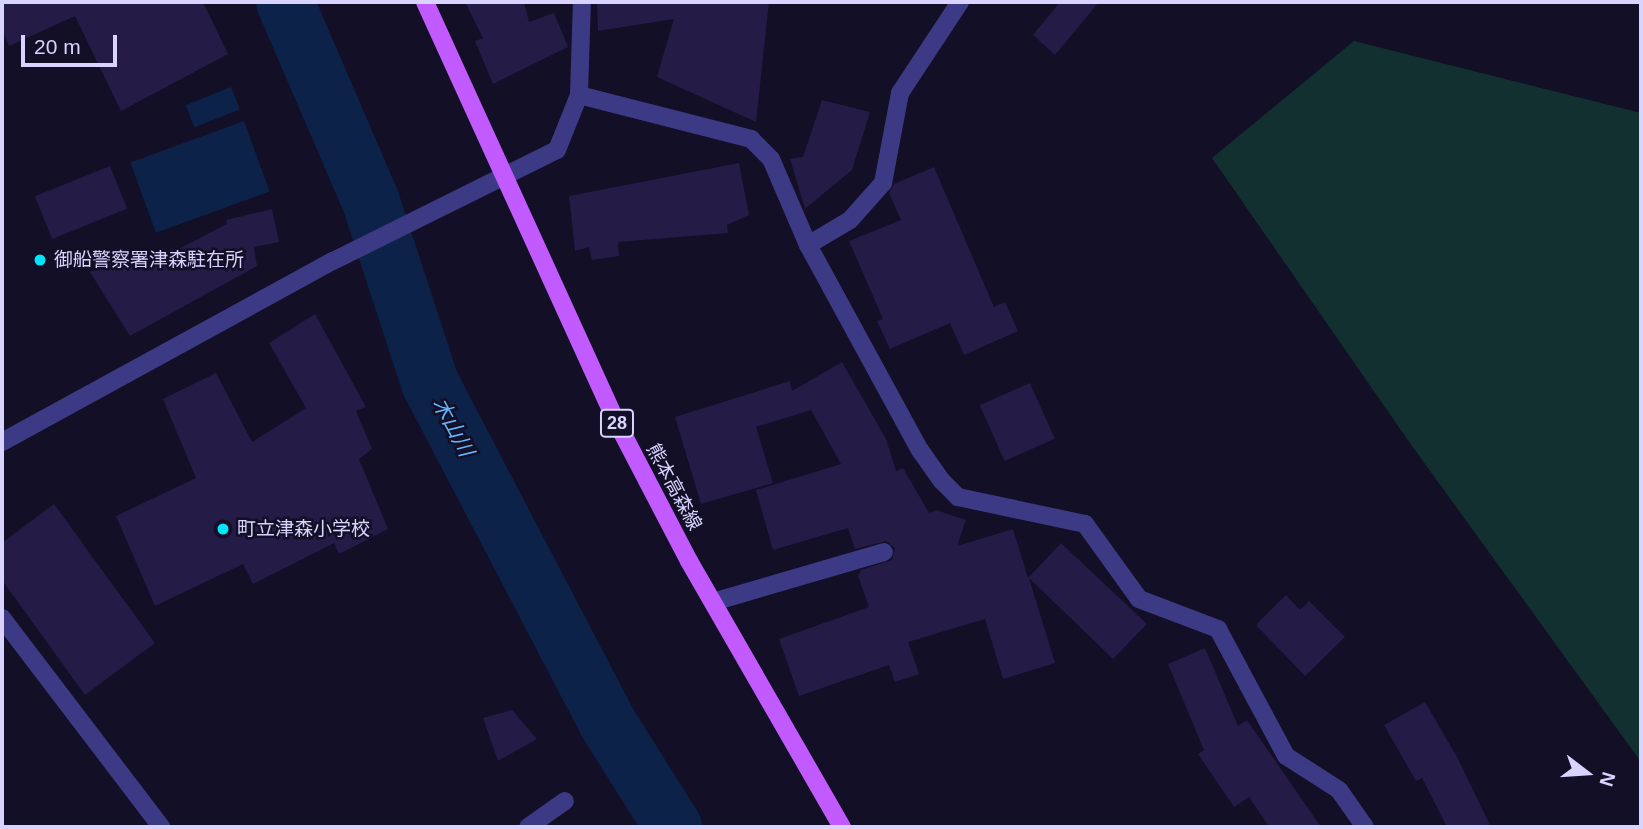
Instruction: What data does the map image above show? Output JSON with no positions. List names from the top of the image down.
{
  "streets": {
    "main road": ["28", "熊本高森線"]
  },
  "water": ["木山川"],
  "places": ["御船警察署津森駐在所", "町立津森小学校"],
  "scale_bar": "20 m",
  "north": "right"
}
